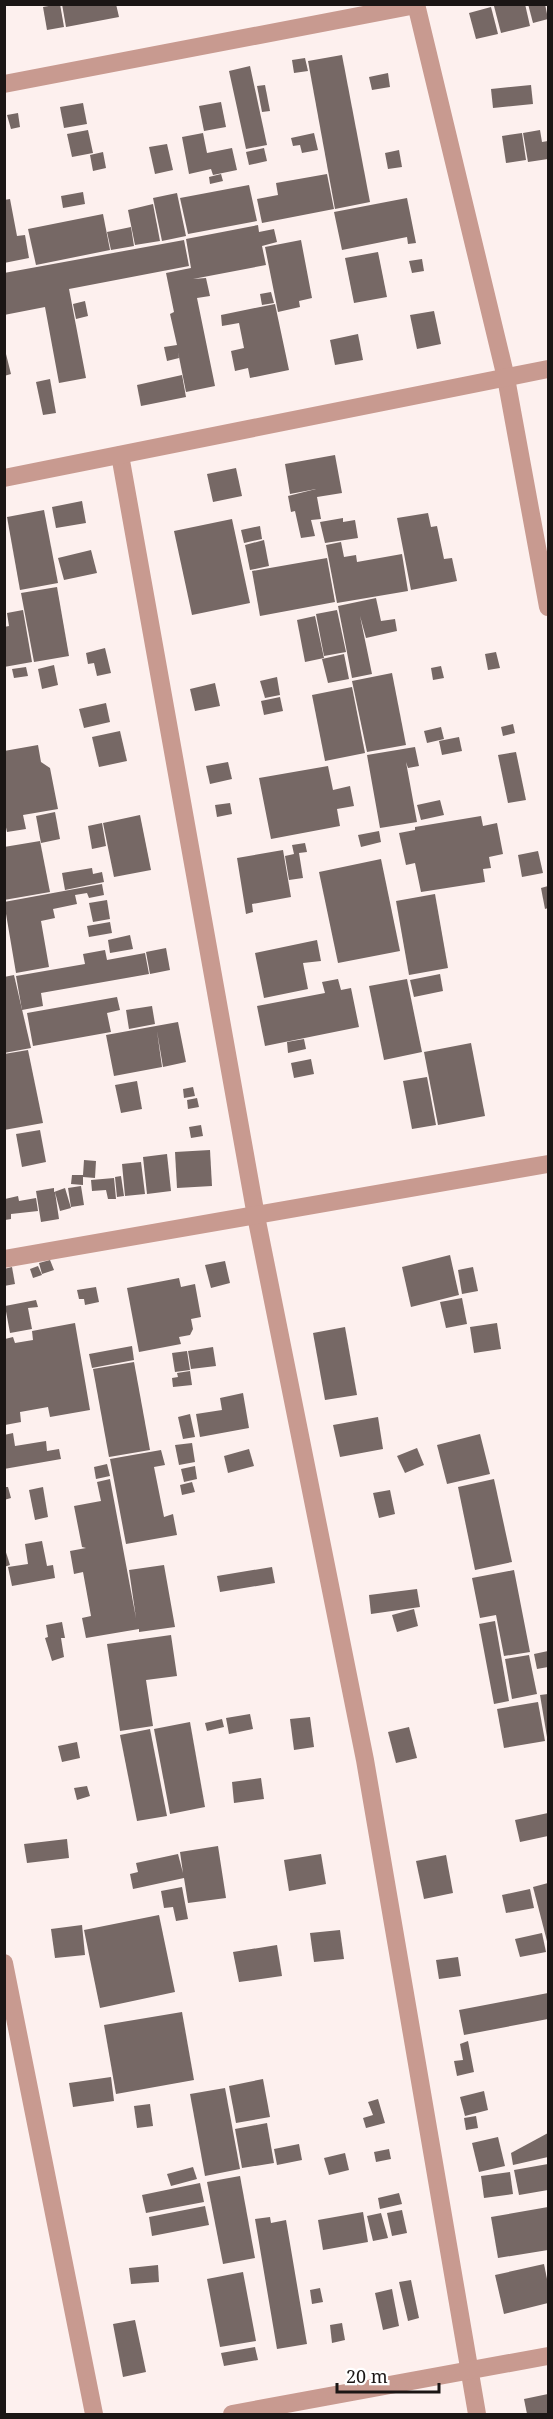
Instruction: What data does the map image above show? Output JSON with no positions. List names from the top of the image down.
{
  "scale_bar": "20 m"
}
